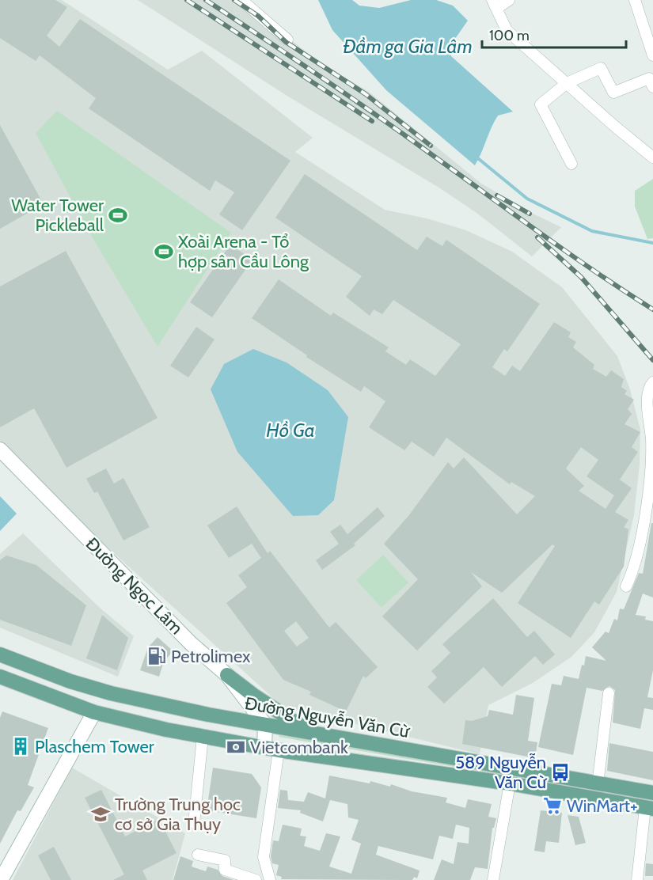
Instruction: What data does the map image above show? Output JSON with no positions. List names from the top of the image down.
{
  "streets": {
    "main road": ["Đường Ngọc Lâm", "Đường Nguyễn Văn Cừ"]
  },
  "crossings": [
    ["Đường Ngọc Lâm", "Đường Nguyễn Văn Cừ"]
  ],
  "water": ["Đầm ga Gia Lâm", "Hồ Ga"],
  "places": {
    "sports": ["Water Tower Pickleball", "Xoài Arena - Tổ hợp sân Cầu Lông"],
    "fuel station": ["Petrolimex"],
    "building": ["Plaschem Tower"],
    "bank": ["Vietcombank"],
    "bus stop": ["589 Nguyễn Văn Cừ"],
    "supermarket": ["WinMart+"],
    "school or university": ["Trường Trung học cơ sở Gia Thụy"]
  },
  "scale_bar": "100 m"
}
